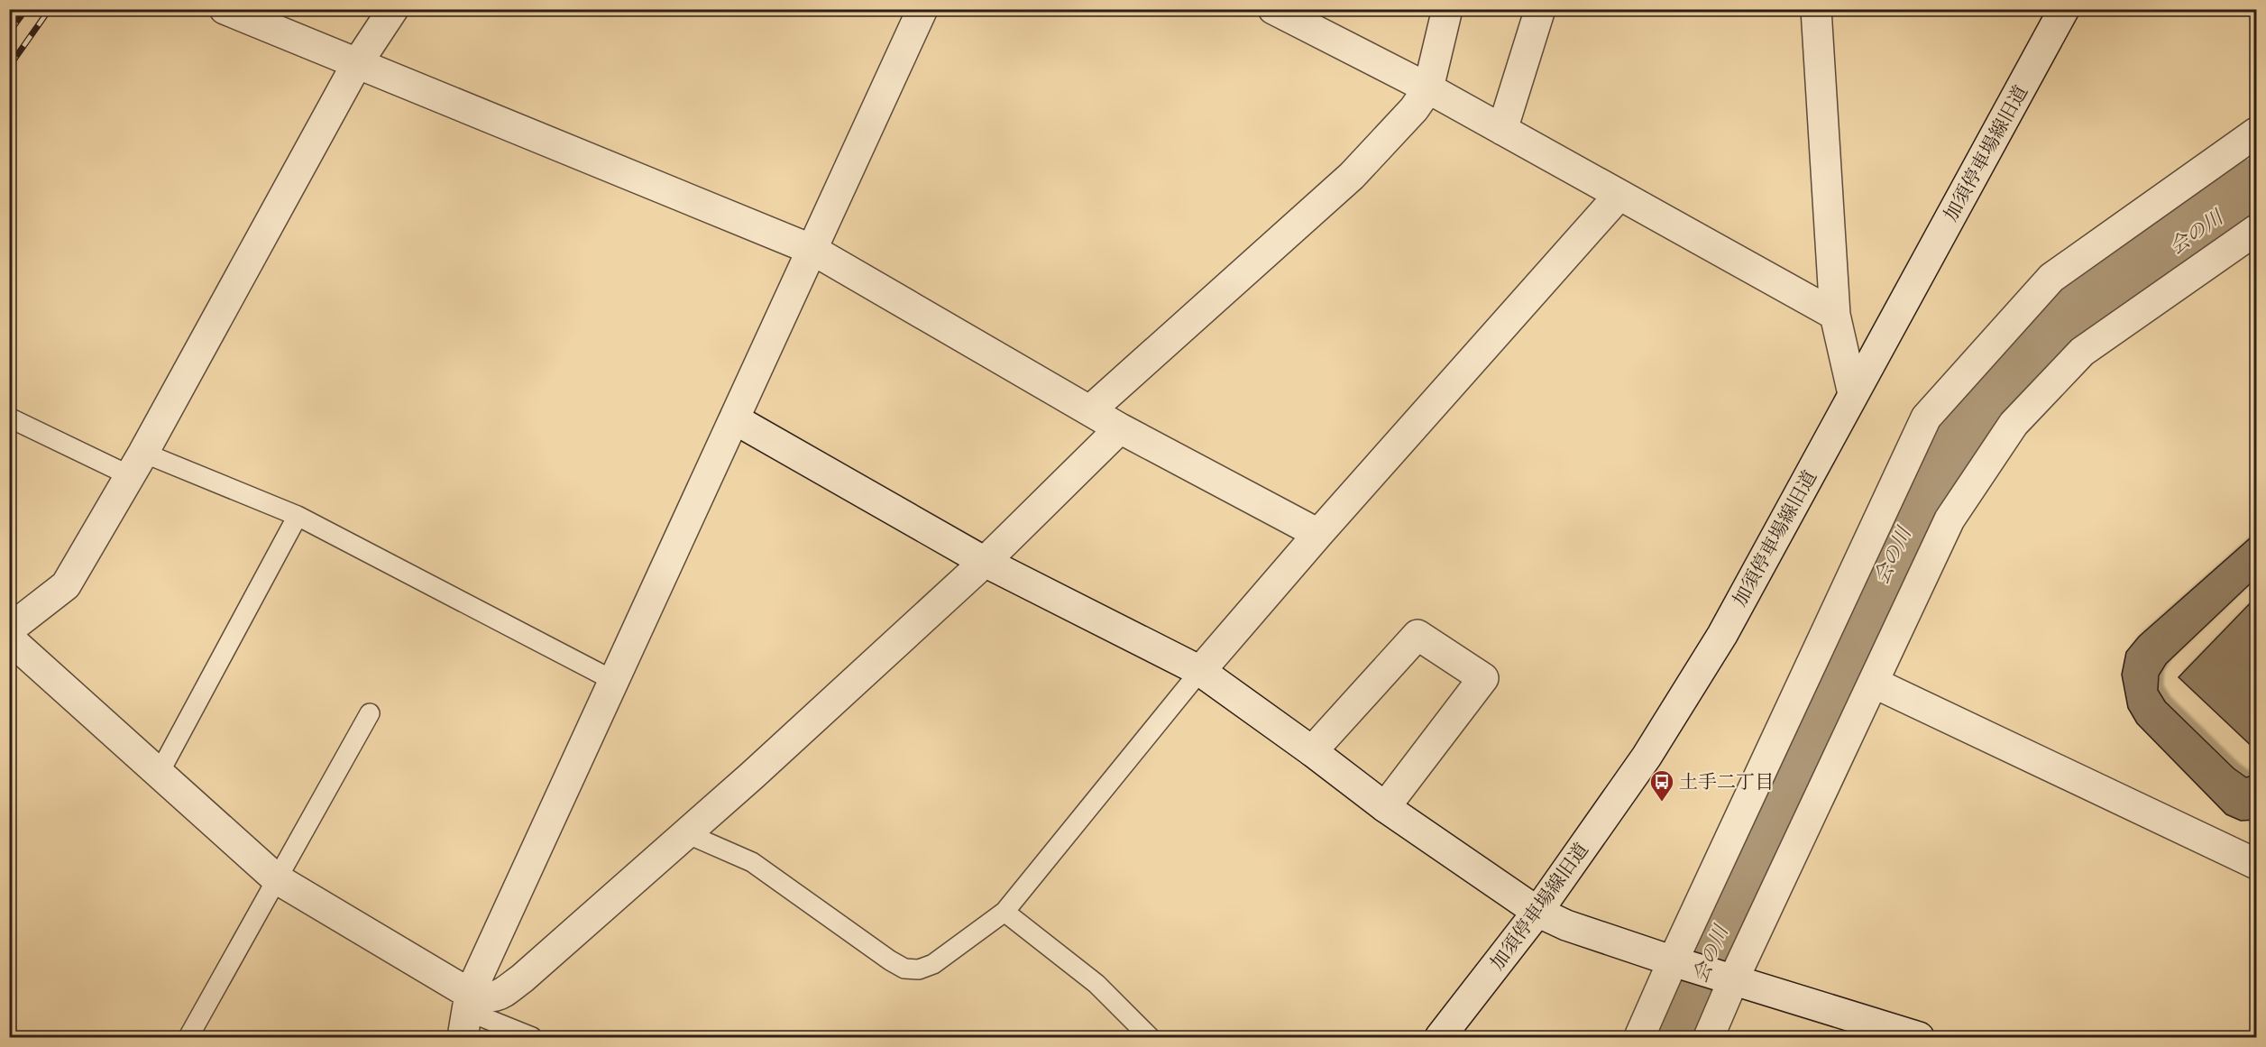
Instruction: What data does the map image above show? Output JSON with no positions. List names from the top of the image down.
{
  "streets": {
    "street": ["加須停車場線旧道"]
  },
  "water": ["会の川"],
  "places": {
    "bus stop": ["土手二丁目"]
  }
}
